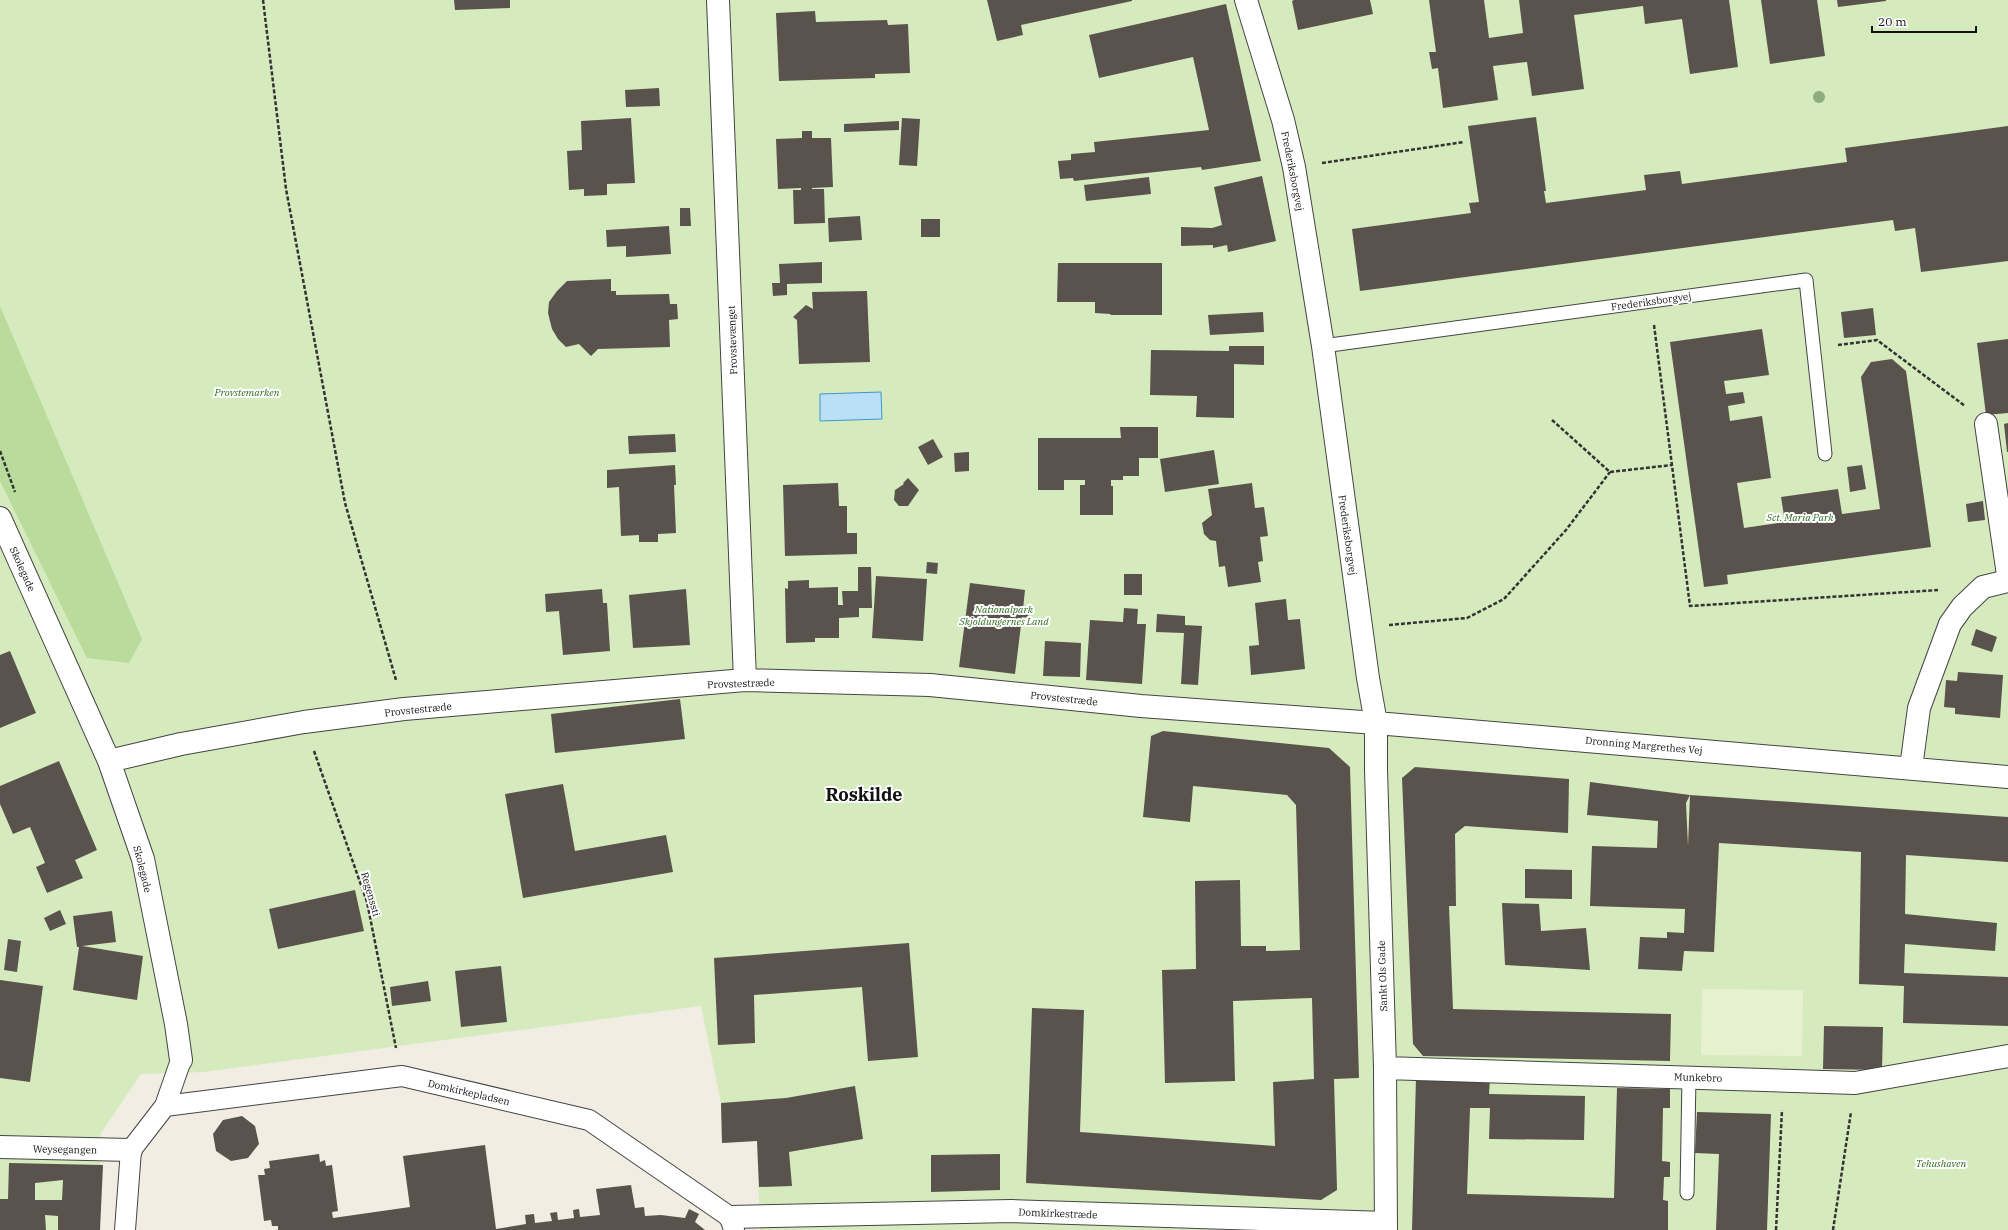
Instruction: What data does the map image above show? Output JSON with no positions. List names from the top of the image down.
{
  "streets": {
    "street": [
      "Frederiksborgvej",
      "Provstevænget",
      "Skolegade",
      "Provstestræde",
      "Dronning Margrethes Vej",
      "Sankt Ols Gade",
      "Munkebro",
      "Domkirkepladsen",
      "Weysegangen",
      "Domkirkestræde"
    ],
    "path": ["Regenssti"]
  },
  "crossings": [
    ["Frederiksborgvej", "Provstestræde"],
    ["Frederiksborgvej", "Dronning Margrethes Vej"],
    ["Frederiksborgvej", "Sankt Ols Gade"],
    ["Provstevænget", "Provstestræde"],
    ["Skolegade", "Provstestræde"],
    ["Skolegade", "Domkirkepladsen"],
    ["Skolegade", "Weysegangen"],
    ["Provstestræde", "Dronning Margrethes Vej"],
    ["Provstestræde", "Regenssti"],
    ["Provstestræde", "Sankt Ols Gade"],
    ["Dronning Margrethes Vej", "Sankt Ols Gade"],
    ["Regenssti", "Domkirkepladsen"],
    ["Sankt Ols Gade", "Munkebro"],
    ["Sankt Ols Gade", "Domkirkestræde"],
    ["Domkirkepladsen", "Domkirkestræde"]
  ],
  "districts": ["Roskilde"],
  "parks": [
    "Provstemarken",
    "Sct. Maria Park",
    "Nationalpark Skjoldungernes Land",
    "Tehushaven"
  ],
  "scale_bar": "20 m"
}
